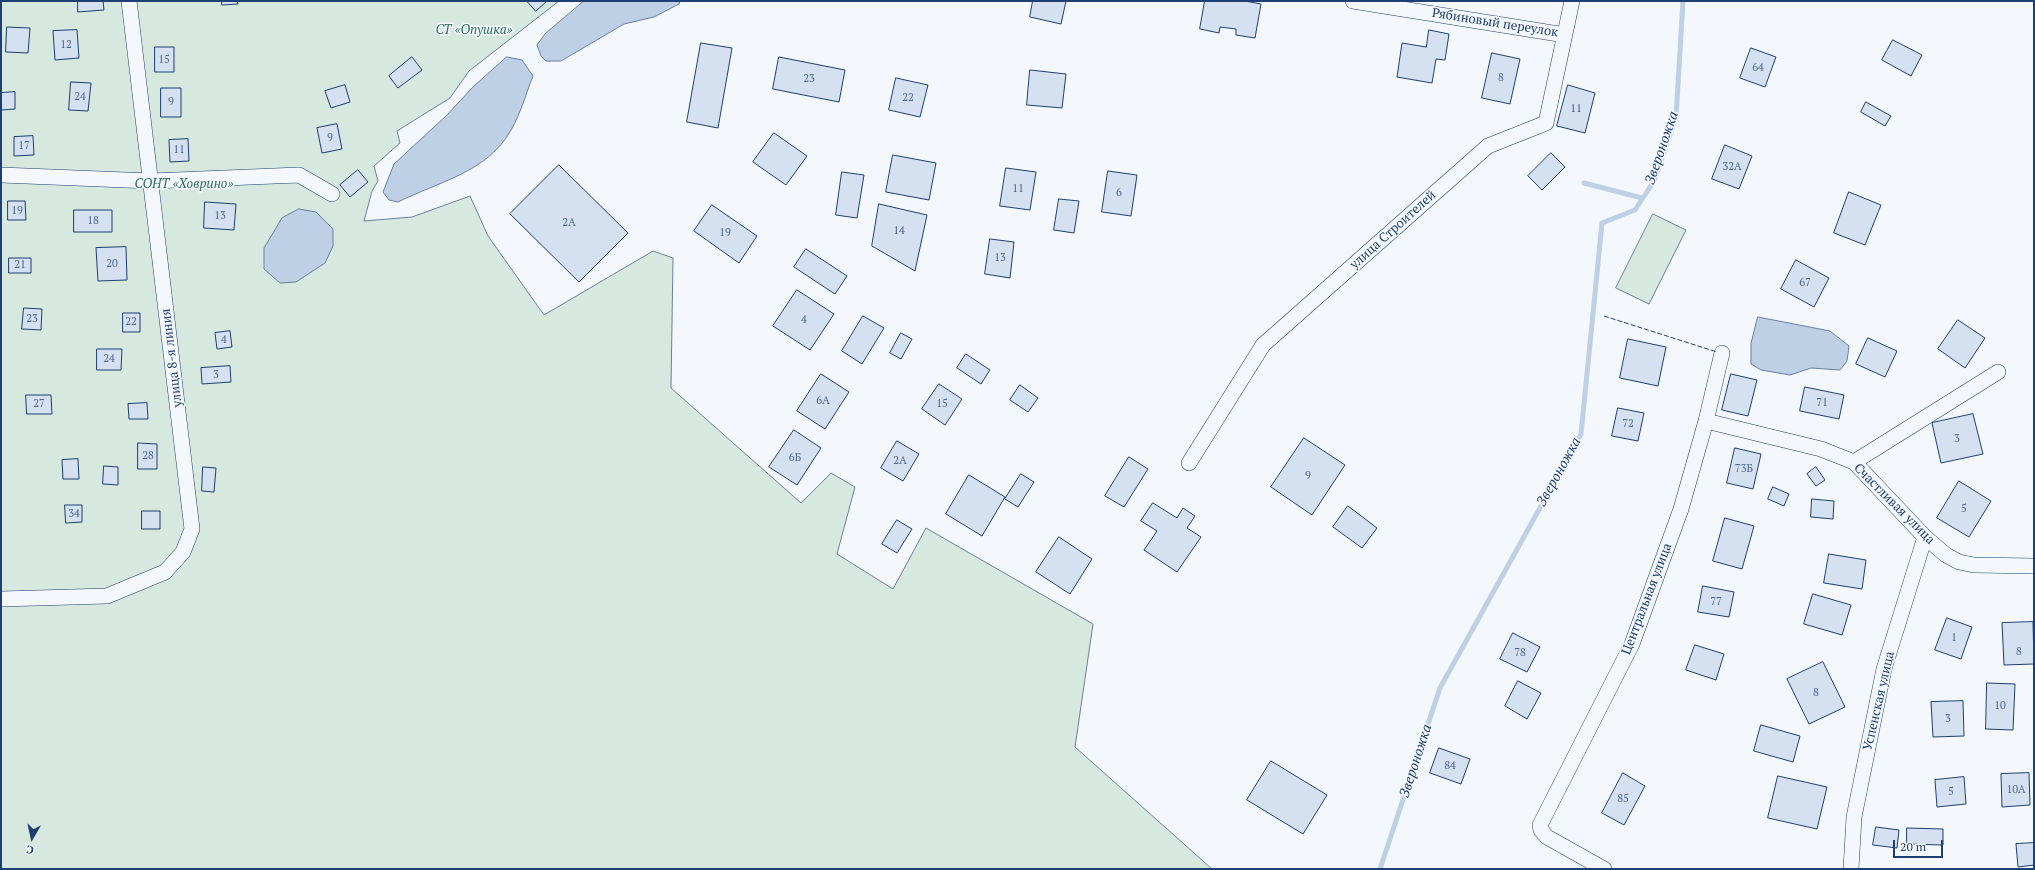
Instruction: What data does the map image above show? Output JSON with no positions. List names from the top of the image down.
{
  "streets": {
    "street": [
      "Рябиновый переулок",
      "улица Строителей",
      "улица 8-я линия",
      "Счастливая улица",
      "Центральная улица",
      "Успенская улица"
    ]
  },
  "crossings": [
    ["Рябиновый переулок", "улица Строителей"],
    ["Счастливая улица", "Центральная улица"],
    ["Счастливая улица", "Успенская улица"]
  ],
  "water": ["Звероножка"],
  "parks": ["СТ «Опушка»", "СОНТ «Ховрино»"],
  "house_numbers": [
    "12",
    "15",
    "64",
    "8",
    "23",
    "24",
    "22",
    "9",
    "11",
    "9",
    "17",
    "11",
    "32А",
    "11",
    "6",
    "19",
    "13",
    "18",
    "2А",
    "14",
    "19",
    "13",
    "20",
    "21",
    "67",
    "23",
    "4",
    "22",
    "4",
    "24",
    "3",
    "6А",
    "71",
    "27",
    "15",
    "72",
    "3",
    "28",
    "6Б",
    "2А",
    "73Б",
    "9",
    "5",
    "34",
    "77",
    "1",
    "8",
    "78",
    "8",
    "10",
    "3",
    "84",
    "10А",
    "5",
    "85"
  ],
  "scale_bar": "20 m",
  "north": "bottom"
}
